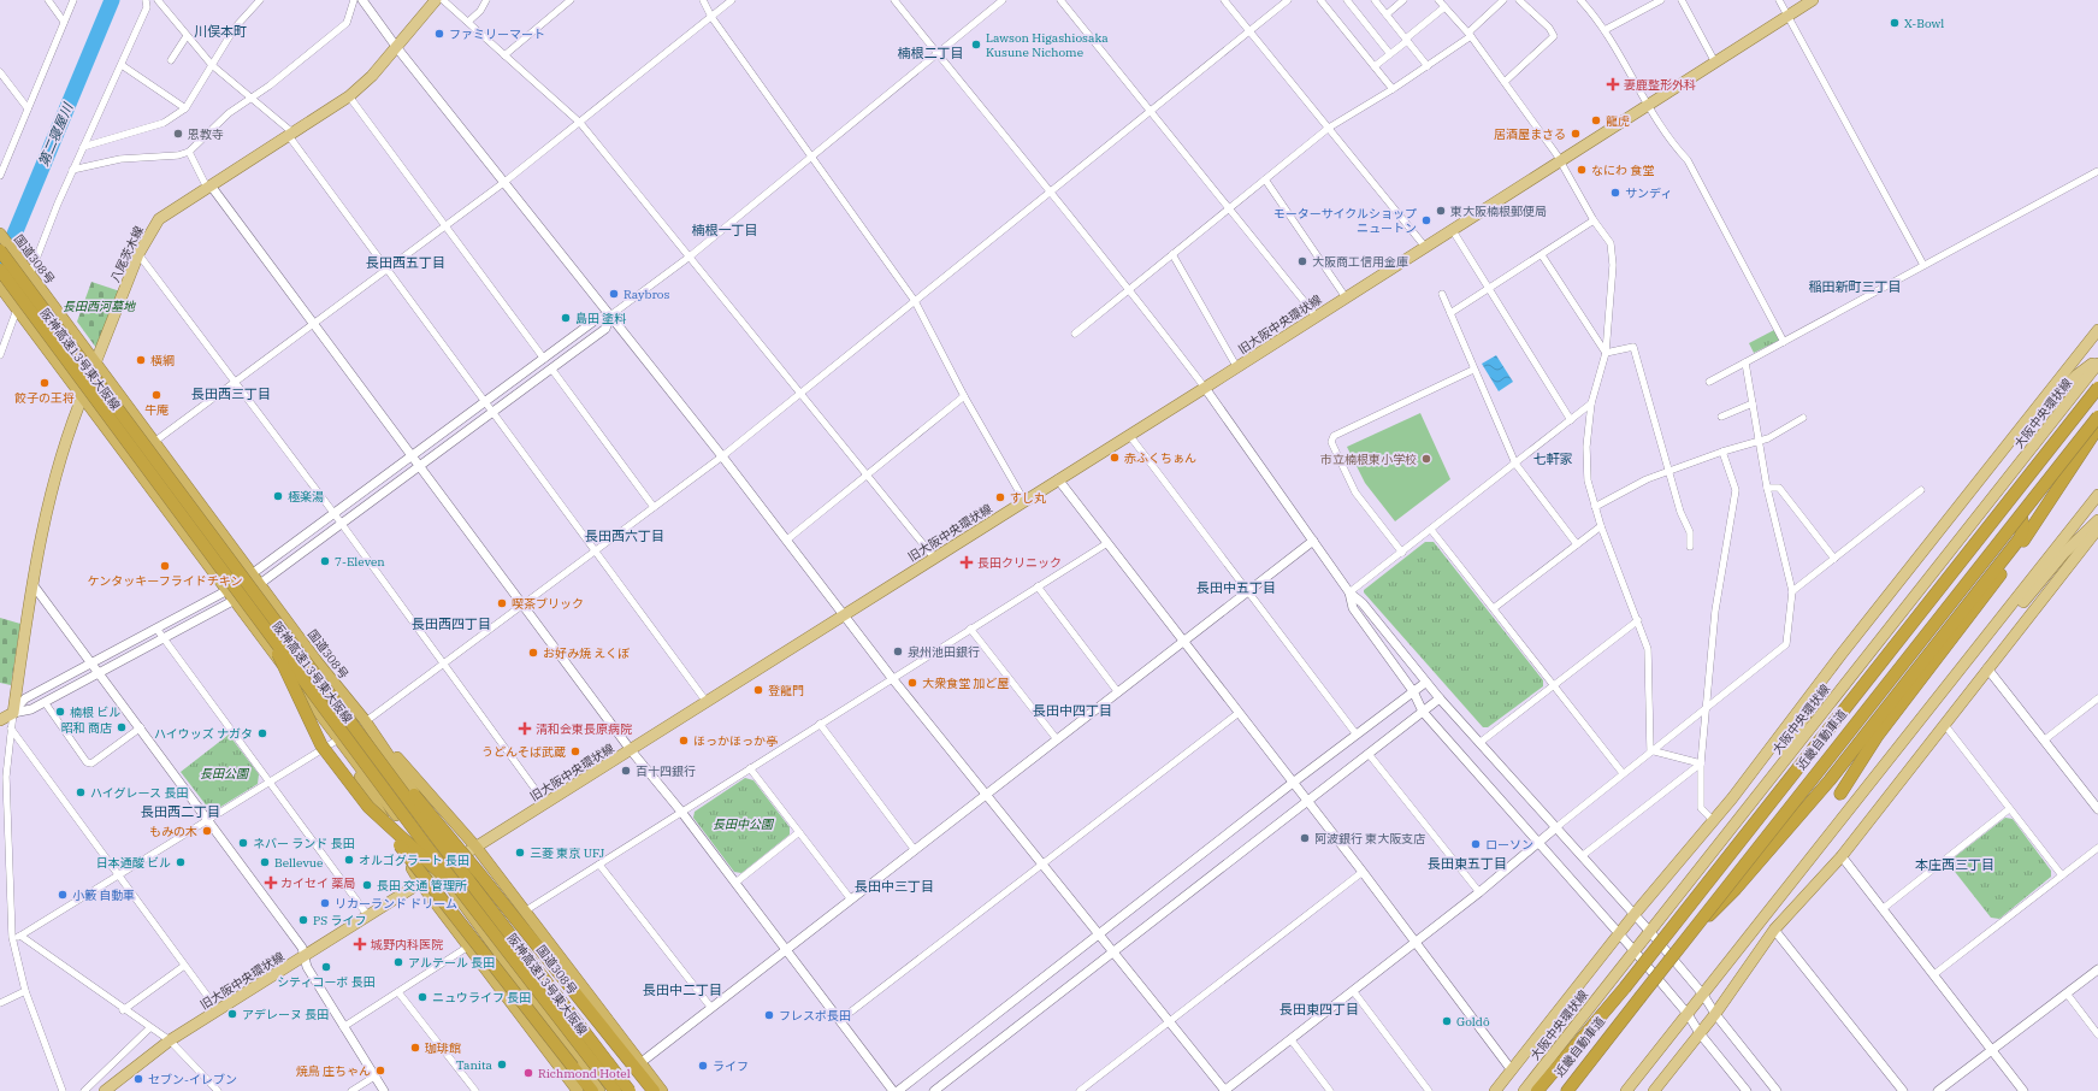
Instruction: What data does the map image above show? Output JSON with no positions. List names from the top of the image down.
{
  "streets": {
    "highway": ["国道308号", "阪神高速13号東大阪線", "近畿自動車道"],
    "main road": ["八尾茨木線", "旧大阪中央環状線", "大阪中央環状線"]
  },
  "crossings": [
    ["八尾茨木線", "国道308号"],
    ["国道308号", "旧大阪中央環状線"],
    ["国道308号", "阪神高速13号東大阪線"]
  ],
  "districts": [
    "川俣本町",
    "楠根二丁目",
    "楠根一丁目",
    "長田西五丁目",
    "稲田新町三丁目",
    "長田西三丁目",
    "七軒家",
    "長田西六丁目",
    "長田中五丁目",
    "長田西四丁目",
    "長田中四丁目",
    "長田西二丁目",
    "長田東五丁目",
    "本庄西三丁目",
    "長田中三丁目",
    "長田中二丁目",
    "長田東四丁目"
  ],
  "water": ["第二寝屋川"],
  "parks": ["長田西河墓地", "長田公園", "長田中公園"],
  "places": {
    "other": [
      "X-Bowl",
      "ファミリーマート",
      "Lawson Higashiosaka Kusune Nichome",
      "龍虎",
      "恩教寺",
      "居酒屋まさる",
      "なにわ 食堂",
      "サンディ",
      "東大阪楠根郵便局",
      "モーターサイクルショップ ニュートン",
      "大阪商工信用金庫",
      "Raybros",
      "島田 塗料",
      "横綱",
      "餃子の王将",
      "牛庵",
      "赤ふくちぁん",
      "市立楠根東小学校",
      "極楽湯",
      "すし丸",
      "7-Eleven",
      "ケンタッキーフライドチキン",
      "喫茶ブリック",
      "泉州池田銀行",
      "お好み焼 えくぼ",
      "大衆食堂 加ど屋",
      "登龍門",
      "楠根 ビル",
      "昭和 商店",
      "ハイウッズ ナガタ",
      "ほっかほっか亭",
      "うどんそば武蔵",
      "百十四銀行",
      "ハイグレース 長田",
      "もみの木",
      "阿波銀行 東大阪支店",
      "ネバー ランド 長田",
      "ローソン",
      "三菱 東京 UFJ",
      "オルゴグラート 長田",
      "日本通酸 ビル",
      "Bellevue",
      "長田 交通 管理所",
      "小籔 自動車",
      "リカーランド ドリーム",
      "PS ライフ",
      "アルテール 長田",
      "シティコーポ 長田",
      "ニュウライフ 長田",
      "アデレーヌ 長田",
      "フレスポ長田",
      "Goldô",
      "珈琲館",
      "Tanita",
      "ライフ",
      "焼鳥 庄ちゃん",
      "Richmond Hotel",
      "セブン-イレブン"
    ],
    "health": [
      "妻鹿整形外科",
      "長田クリニック",
      "清和会東長原病院",
      "カイセイ 薬局",
      "城野内科医院"
    ]
  }
}
